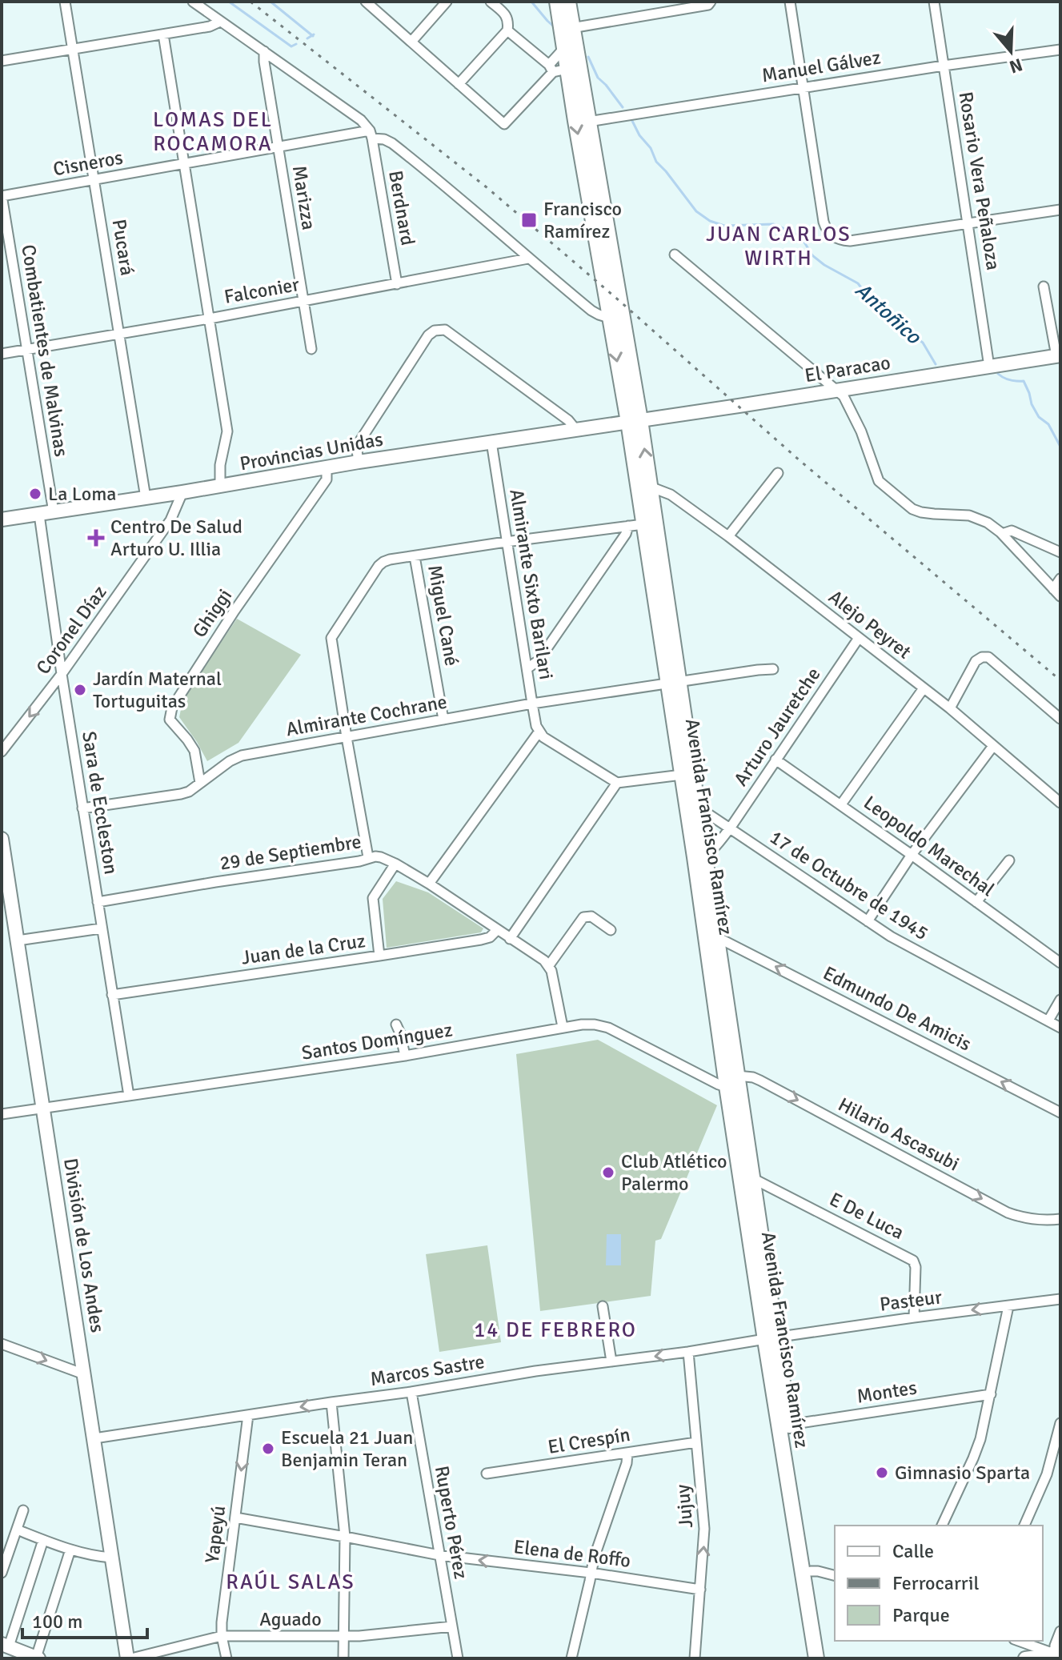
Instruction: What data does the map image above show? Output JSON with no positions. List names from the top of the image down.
{
  "streets": {
    "main road": ["Avenida Francisco Ramírez"],
    "street": [
      "Manuel Gálvez",
      "Cisneros",
      "Rosario Vera Peñaloza",
      "Marizza",
      "Berdnard",
      "Pucará",
      "Falconier",
      "Combatientes de Malvinas",
      "El Paracao",
      "Provincias Unidas",
      "Almirante Sixto Barilari",
      "Ghiggi",
      "Miguel Cané",
      "Alejo Peyret",
      "Coronel Díaz",
      "Almirante Cochrane",
      "Arturo Jauretche",
      "Sara de Eccleston",
      "Leopoldo Marechal",
      "29 de Septiembre",
      "17 de Octubre de 1945",
      "Juan de la Cruz",
      "Edmundo De Amicis",
      "Santos Domínguez",
      "Hilario Ascasubi",
      "E De Luca",
      "División de Los Andes",
      "Pasteur",
      "Marcos Sastre",
      "Montes",
      "El Crespín",
      "Jujuy",
      "Ruperto Pérez",
      "Yapeyú",
      "Elena de Roffo",
      "Aguado"
    ]
  },
  "crossings": [
    ["Manuel Gálvez", "Rosario Vera Peñaloza"],
    ["Manuel Gálvez", "Avenida Francisco Ramírez"],
    ["Cisneros", "Marizza"],
    ["Cisneros", "Berdnard"],
    ["Cisneros", "Pucará"],
    ["Cisneros", "Combatientes de Malvinas"],
    ["Rosario Vera Peñaloza", "El Paracao"],
    ["Marizza", "Falconier"],
    ["Berdnard", "Falconier"],
    ["Pucará", "Falconier"],
    ["Pucará", "Provincias Unidas"],
    ["Falconier", "Combatientes de Malvinas"],
    ["Combatientes de Malvinas", "Provincias Unidas"],
    ["El Paracao", "Provincias Unidas"],
    ["El Paracao", "Avenida Francisco Ramírez"],
    ["Provincias Unidas", "Almirante Sixto Barilari"],
    ["Provincias Unidas", "Ghiggi"],
    ["Provincias Unidas", "Coronel Díaz"],
    ["Provincias Unidas", "Sara de Eccleston"],
    ["Provincias Unidas", "Avenida Francisco Ramírez"],
    ["Almirante Sixto Barilari", "Almirante Cochrane"],
    ["Ghiggi", "Almirante Cochrane"],
    ["Miguel Cané", "Almirante Cochrane"],
    ["Alejo Peyret", "Arturo Jauretche"],
    ["Alejo Peyret", "Avenida Francisco Ramírez"],
    ["Coronel Díaz", "Sara de Eccleston"],
    ["Almirante Cochrane", "Sara de Eccleston"],
    ["Almirante Cochrane", "Avenida Francisco Ramírez"],
    ["Arturo Jauretche", "Avenida Francisco Ramírez"],
    ["Arturo Jauretche", "Leopoldo Marechal"],
    ["Arturo Jauretche", "17 de Octubre de 1945"],
    ["Sara de Eccleston", "29 de Septiembre"],
    ["Sara de Eccleston", "Juan de la Cruz"],
    ["Sara de Eccleston", "Santos Domínguez"],
    ["Avenida Francisco Ramírez", "17 de Octubre de 1945"],
    ["Avenida Francisco Ramírez", "Edmundo De Amicis"],
    ["Avenida Francisco Ramírez", "Santos Domínguez"],
    ["Avenida Francisco Ramírez", "Hilario Ascasubi"],
    ["Avenida Francisco Ramírez", "E De Luca"],
    ["Avenida Francisco Ramírez", "Pasteur"],
    ["Avenida Francisco Ramírez", "Marcos Sastre"],
    ["Avenida Francisco Ramírez", "Montes"],
    ["29 de Septiembre", "Juan de la Cruz"],
    ["Santos Domínguez", "Hilario Ascasubi"],
    ["Santos Domínguez", "División de Los Andes"],
    ["E De Luca", "Pasteur"],
    ["División de Los Andes", "Marcos Sastre"],
    ["División de Los Andes", "Aguado"],
    ["Pasteur", "Marcos Sastre"],
    ["Marcos Sastre", "Jujuy"],
    ["Marcos Sastre", "Ruperto Pérez"],
    ["Marcos Sastre", "Yapeyú"],
    ["El Crespín", "Jujuy"],
    ["Jujuy", "Elena de Roffo"],
    ["Ruperto Pérez", "Elena de Roffo"],
    ["Ruperto Pérez", "Aguado"],
    ["Yapeyú", "Elena de Roffo"],
    ["Yapeyú", "Aguado"]
  ],
  "one_way": [
    "Edmundo De Amicis",
    "Hilario Ascasubi",
    "Jujuy",
    "Yapeyú"
  ],
  "districts": [
    "LOMAS DEL ROCAMORA",
    "JUAN CARLOS WIRTH",
    "14 DE FEBRERO",
    "RAÚL SALAS"
  ],
  "water": ["Antoñico"],
  "places": {
    "transit": ["Francisco Ramírez"],
    "other": [
      "La Loma",
      "Jardín Maternal Tortuguitas",
      "Club Atlético Palermo",
      "Escuela 21 Juan Benjamin Teran",
      "Gimnasio Sparta"
    ],
    "health": ["Centro De Salud Arturo U. Illia"]
  },
  "legend": ["Calle", "Ferrocarril", "Parque"],
  "scale_bar": "100 m",
  "north": "bottom"
}
